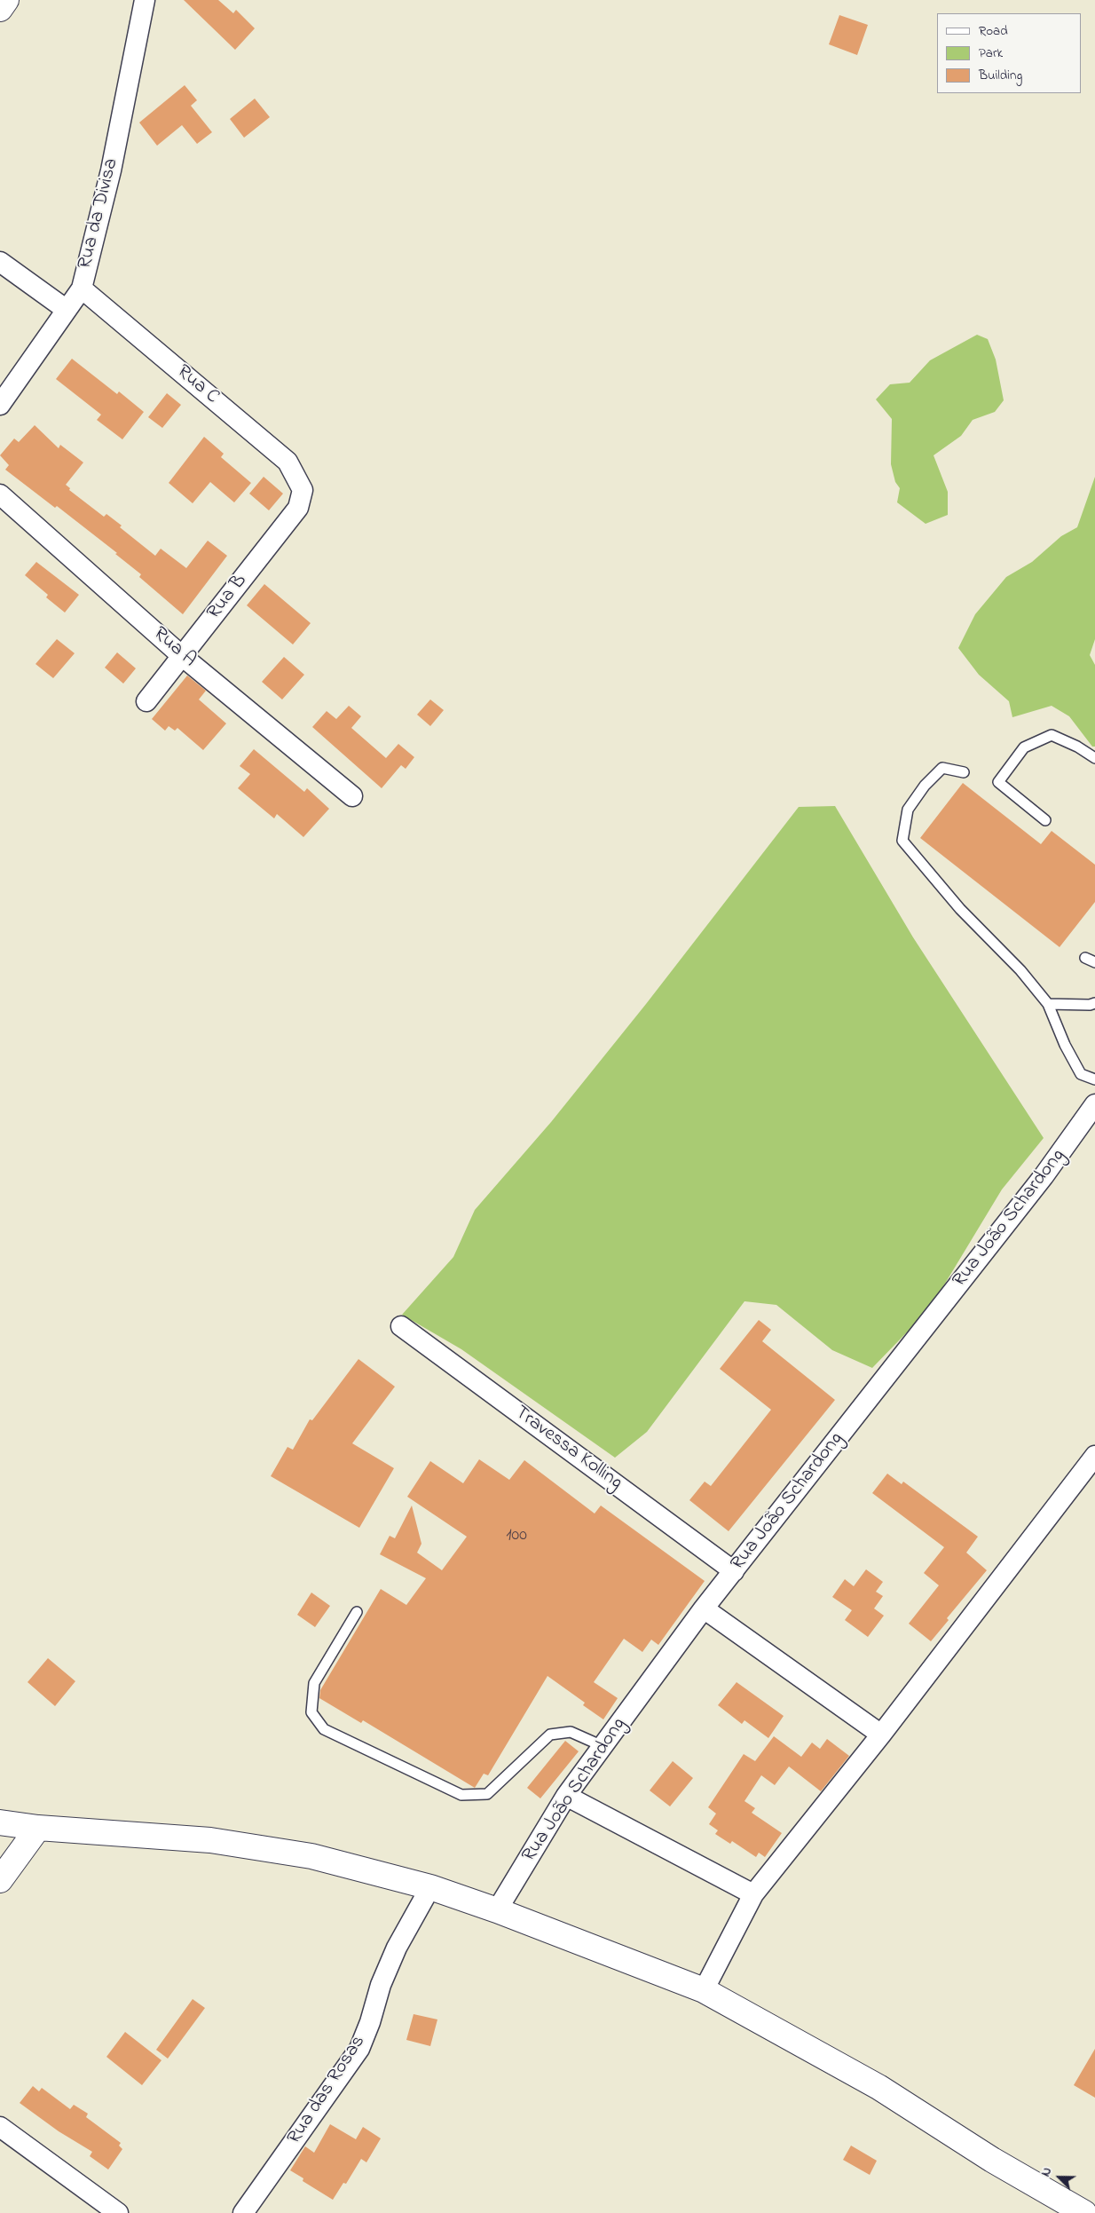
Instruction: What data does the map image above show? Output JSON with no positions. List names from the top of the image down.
{
  "streets": {
    "street": [
      "Rua da Divisa",
      "Rua C",
      "Rua B",
      "Rua A",
      "Rua João Schardong",
      "Travessa Kolling",
      "Rua das Rosas"
    ]
  },
  "crossings": [
    ["Rua da Divisa", "Rua C"],
    ["Rua C", "Rua B"],
    ["Rua B", "Rua A"],
    ["Rua João Schardong", "Travessa Kolling"]
  ],
  "house_numbers": ["100"],
  "legend": ["Road", "Park", "Building"],
  "north": "top left"
}
